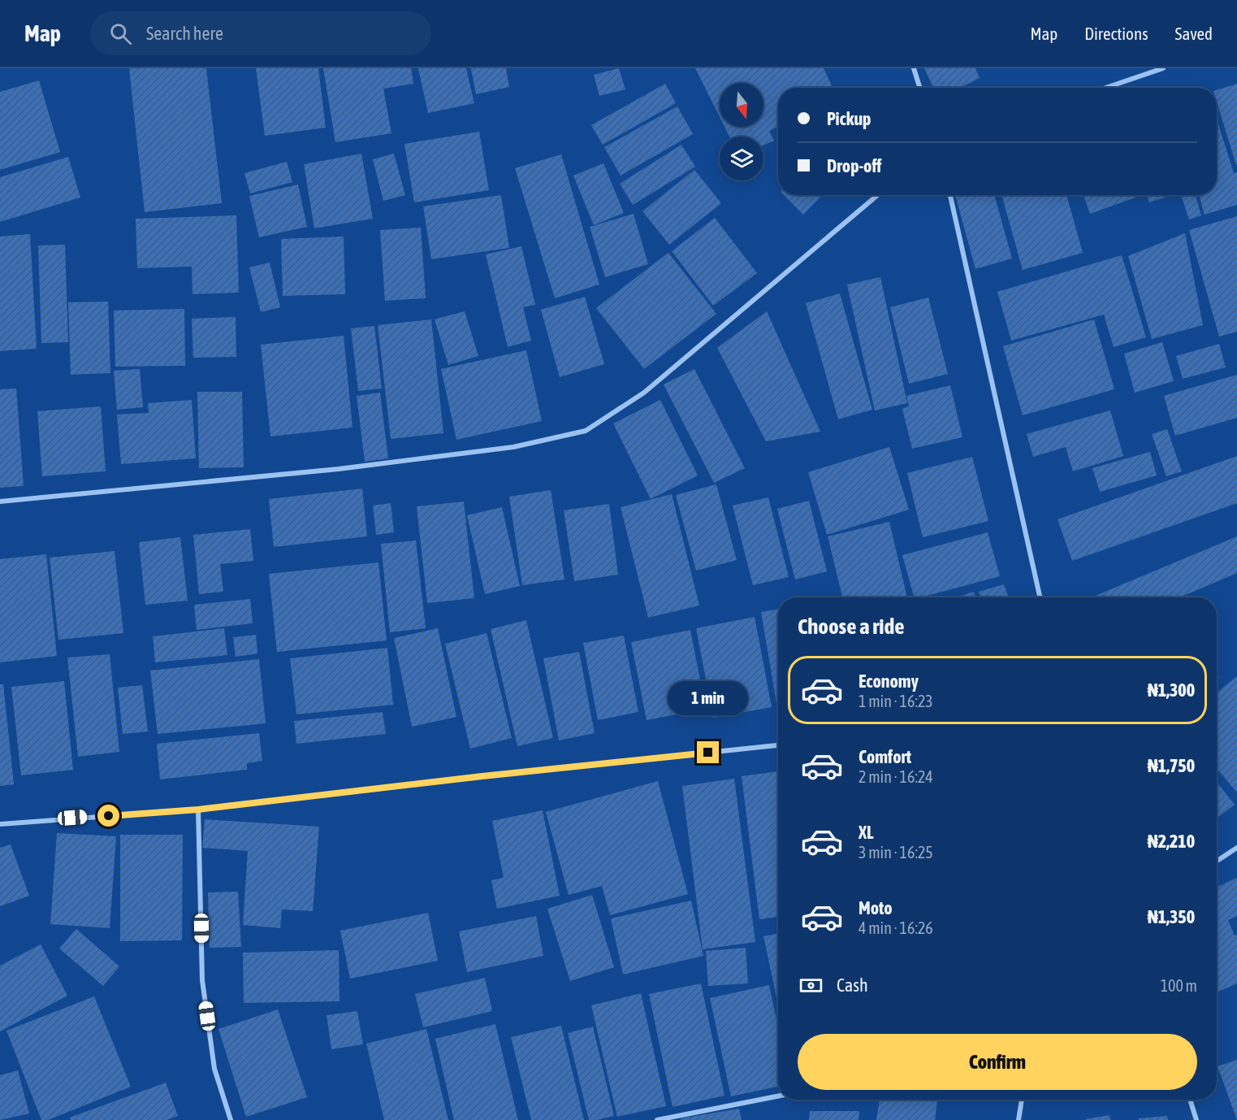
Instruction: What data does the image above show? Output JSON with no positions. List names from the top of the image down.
{
  "north": "bottom",
  "page": {
    "header": "Map",
    "search": "Search here",
    "nav": ["Map", "Directions", "Saved"],
    "banner": ["Pickup", "Drop-off"],
    "heading": "Choose a ride",
    "list": [
      {
        "name": "Economy",
        "note": "1 min · 16:23",
        "value": "₦1,300"
      },
      {
        "name": "Comfort",
        "note": "2 min · 16:24",
        "value": "₦1,750"
      },
      {
        "name": "XL",
        "note": "3 min · 16:25",
        "value": "₦2,210"
      },
      {
        "name": "Moto",
        "note": "4 min · 16:26",
        "value": "₦1,350"
      }
    ],
    "bubble": "1 min",
    "pay": ["Cash", "100 m"],
    "buttons": "Confirm"
  }
}
